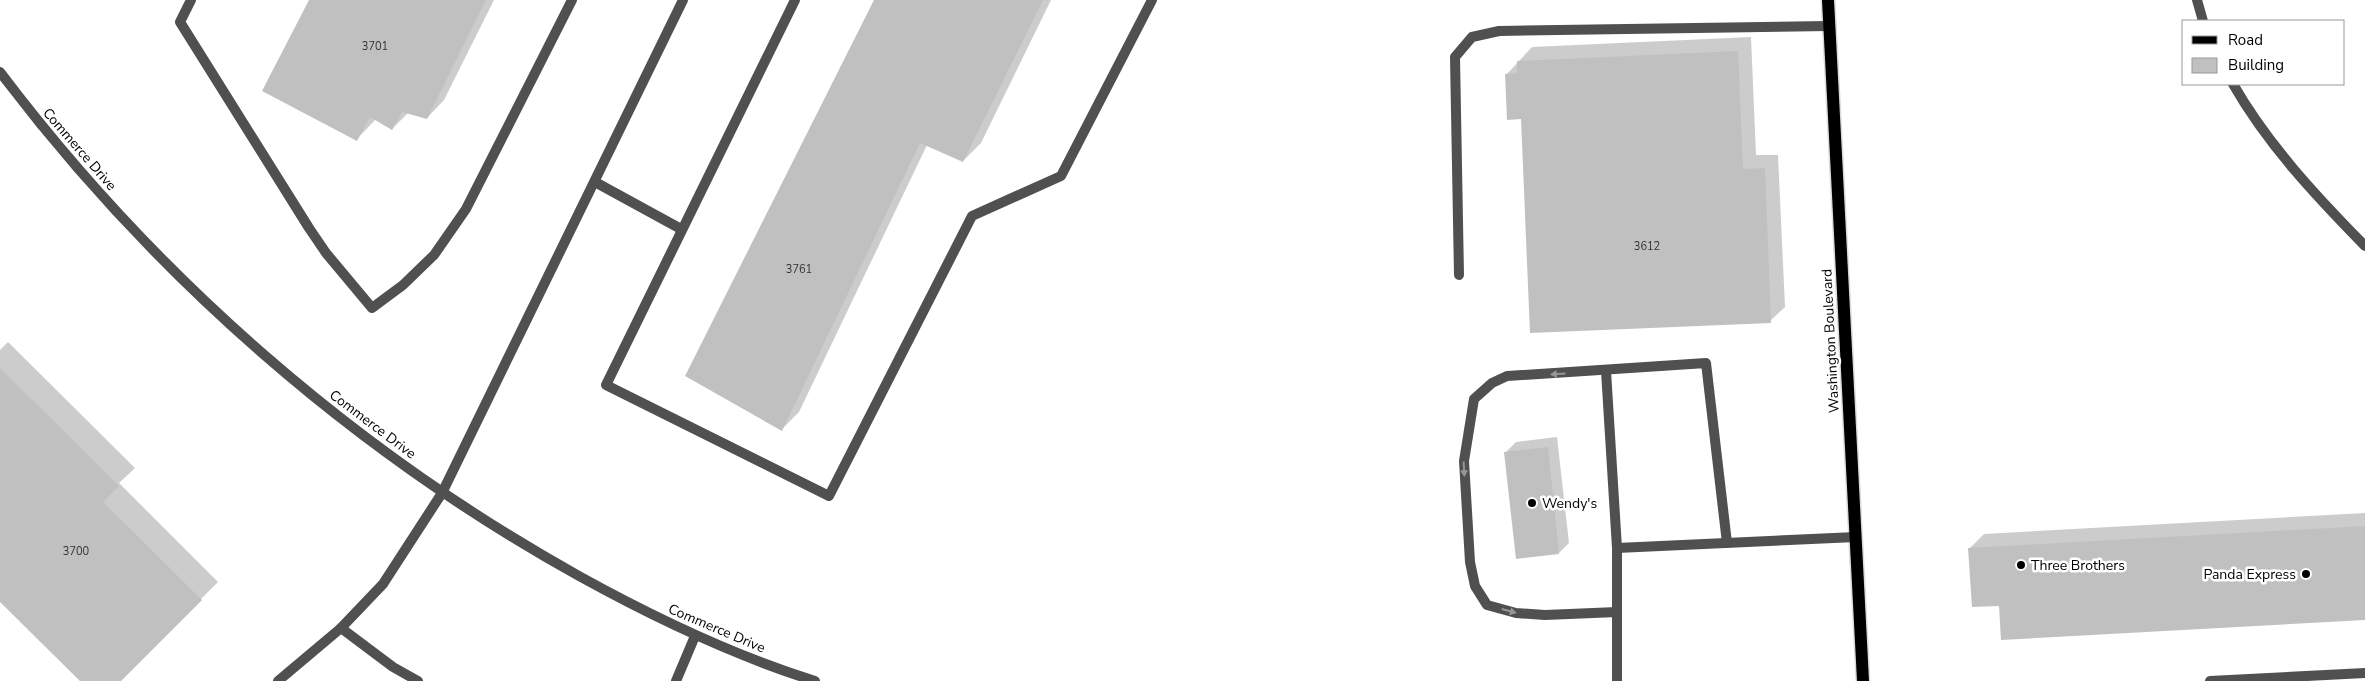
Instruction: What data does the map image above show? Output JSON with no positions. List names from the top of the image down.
{
  "streets": {
    "main road": ["Washington Boulevard"],
    "street": ["Commerce Drive"]
  },
  "places": ["Wendy's", "Three Brothers", "Panda Express"],
  "house_numbers": [
    "3701",
    "3612",
    "3761",
    "3700"
  ],
  "legend": ["Road", "Building"]
}
